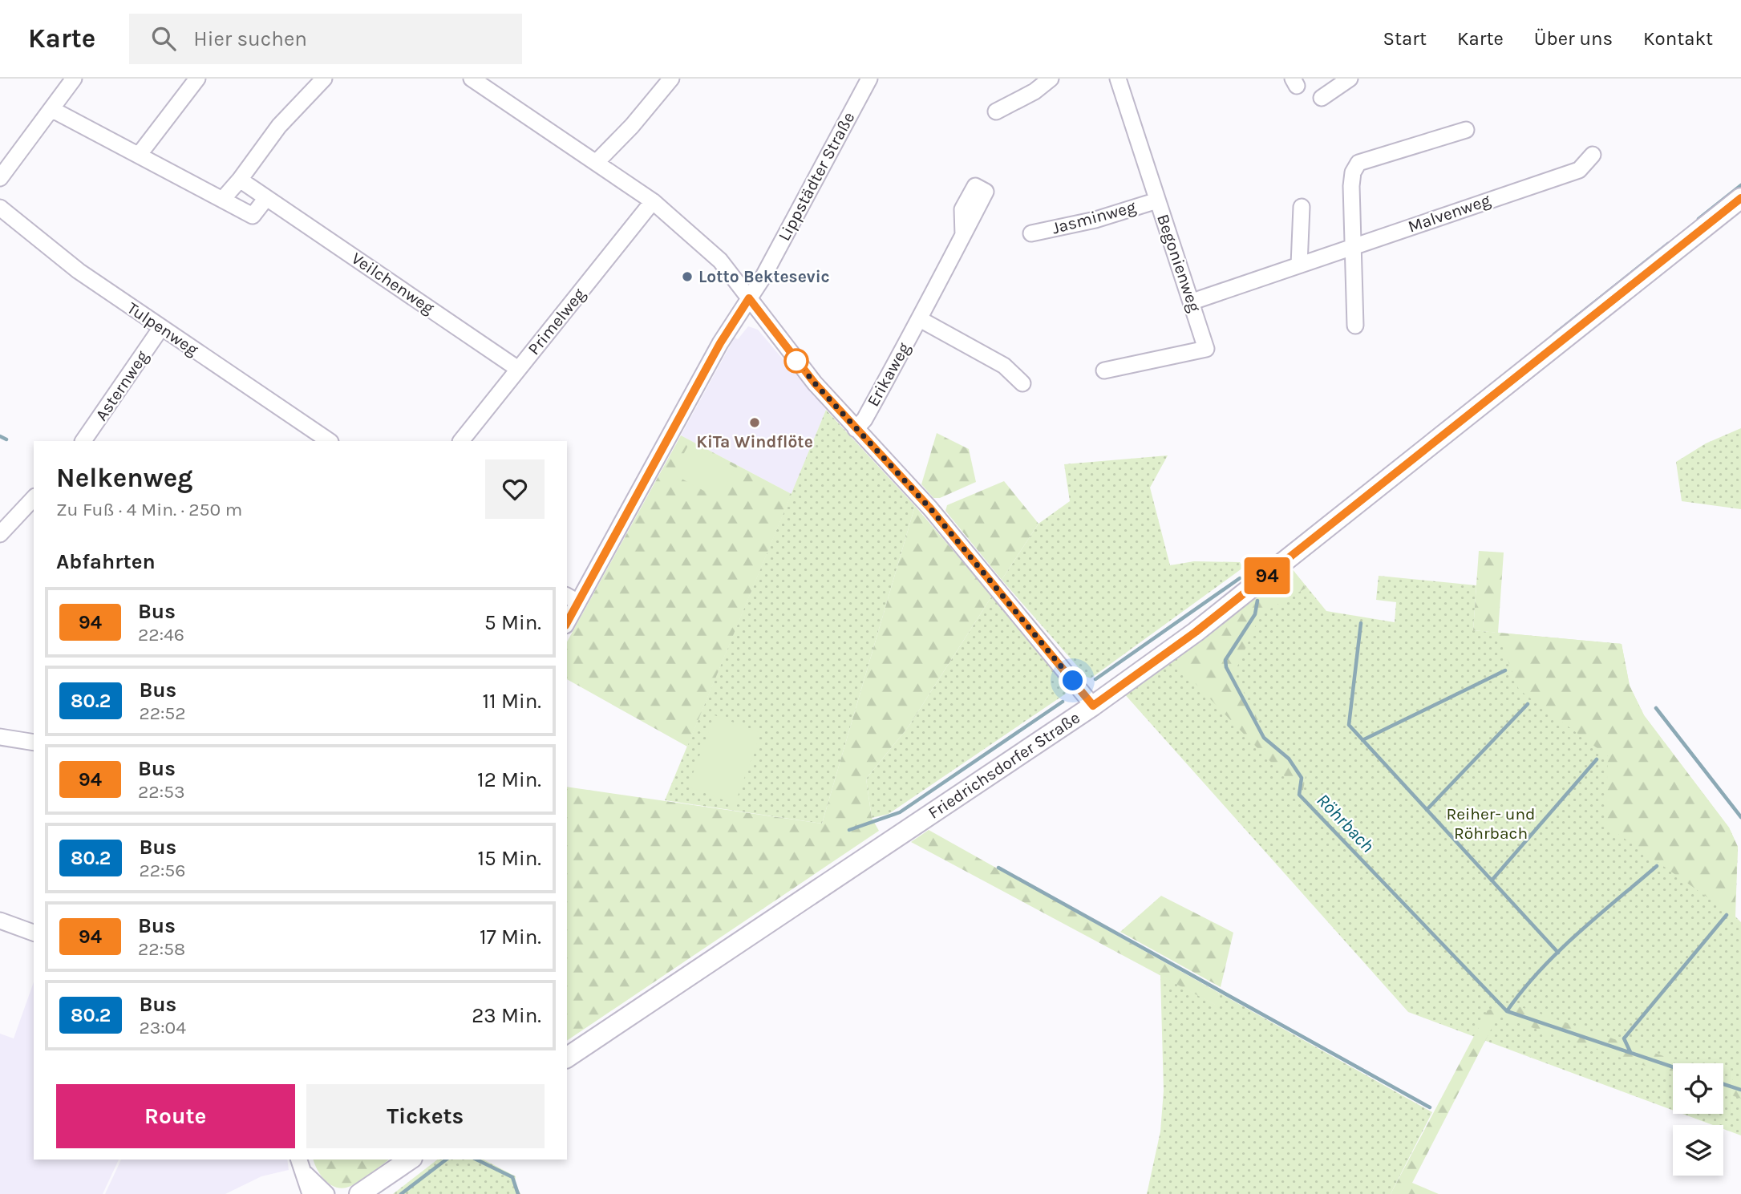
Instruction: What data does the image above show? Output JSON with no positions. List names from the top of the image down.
{
  "streets": {
    "main road": ["Friedrichsdorfer Straße"],
    "street": [
      "Lippstädter Straße",
      "Malvenweg",
      "Jasminweg",
      "Begonienweg",
      "Veilchenweg",
      "Primelweg",
      "Tulpenweg",
      "Erikaweg",
      "Asternweg"
    ]
  },
  "crossings": [
    ["Malvenweg", "Begonienweg"],
    ["Jasminweg", "Begonienweg"],
    ["Veilchenweg", "Primelweg"],
    ["Tulpenweg", "Asternweg"]
  ],
  "water": ["Röhrbach"],
  "parks": ["Reiher- und Röhrbach"],
  "places": ["Lotto Bektesevic", "KiTa Windflöte"],
  "lines": ["bus line 94"],
  "page": {
    "header": "Karte",
    "search": "Hier suchen",
    "nav": [
      "Start",
      "Karte",
      "Über uns",
      "Kontakt"
    ],
    "on_map": "94",
    "heading": [
      ["Nelkenweg", "Zu Fuß · 4 Min. · 250 m"],
      "Abfahrten"
    ],
    "list": [
      {
        "mark": "94",
        "name": "Bus",
        "note": "22:46",
        "value": "5 Min."
      },
      {
        "mark": "80.2",
        "name": "Bus",
        "note": "22:52",
        "value": "11 Min."
      },
      {
        "mark": "94",
        "name": "Bus",
        "note": "22:53",
        "value": "12 Min."
      },
      {
        "mark": "80.2",
        "name": "Bus",
        "note": "22:56",
        "value": "15 Min."
      },
      {
        "mark": "94",
        "name": "Bus",
        "note": "22:58",
        "value": "17 Min."
      },
      {
        "mark": "80.2",
        "name": "Bus",
        "note": "23:04",
        "value": "23 Min."
      }
    ],
    "buttons": ["Route", "Tickets"]
  }
}
